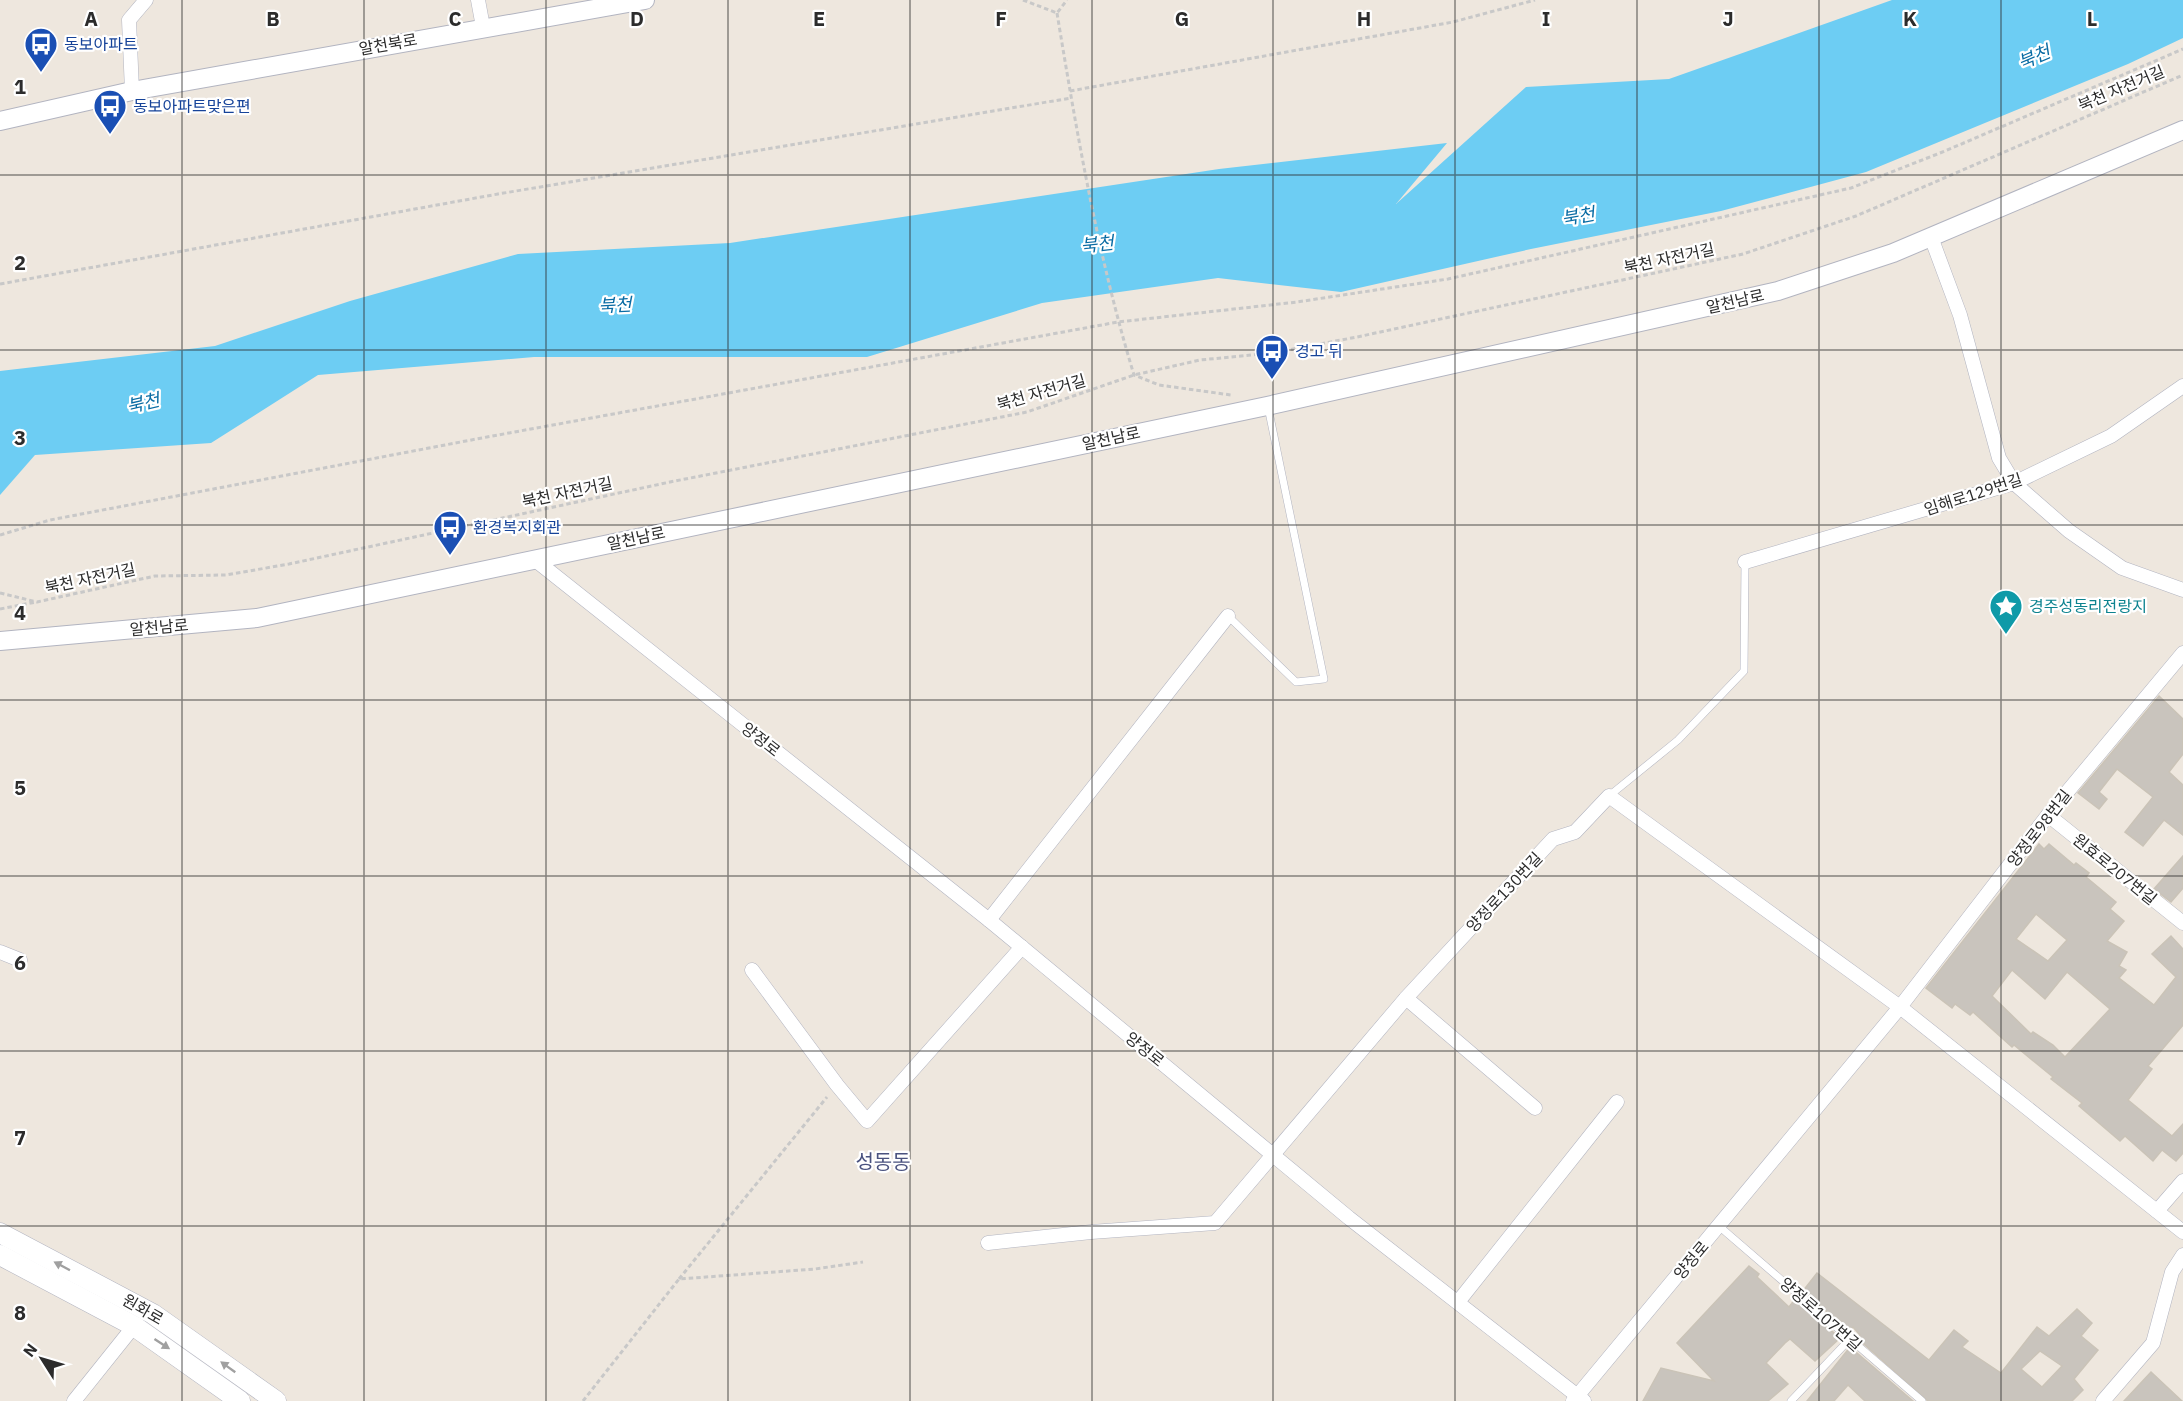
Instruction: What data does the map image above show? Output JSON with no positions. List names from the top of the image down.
{
  "streets": {
    "main road": ["원화로"],
    "street": [
      "알천북로",
      "알천남로",
      "임해로129번길",
      "양정로",
      "양정로98번길",
      "원효로207번길",
      "양정로130번길"
    ],
    "lane": ["양정로107번길"],
    "path": ["북천 자전거길"]
  },
  "crossings": [
    ["알천남로", "양정로"],
    ["양정로", "양정로98번길"],
    ["양정로", "양정로130번길"],
    ["양정로", "양정로107번길"],
    ["양정로98번길", "원효로207번길"]
  ],
  "districts": ["성동동"],
  "water": ["북천"],
  "places": {
    "bus stop": [
      "동보아파트",
      "동보아파트맞은편",
      "경고 뒤",
      "환경복지회관"
    ],
    "place": ["경주성동리전랑지"]
  },
  "north": "top left",
  "grid": {
    "columns": [
      "A",
      "B",
      "C",
      "D",
      "E",
      "F",
      "G",
      "H",
      "I",
      "J",
      "K",
      "L"
    ],
    "rows": [
      "1",
      "2",
      "3",
      "4",
      "5",
      "6",
      "7",
      "8"
    ]
  }
}
